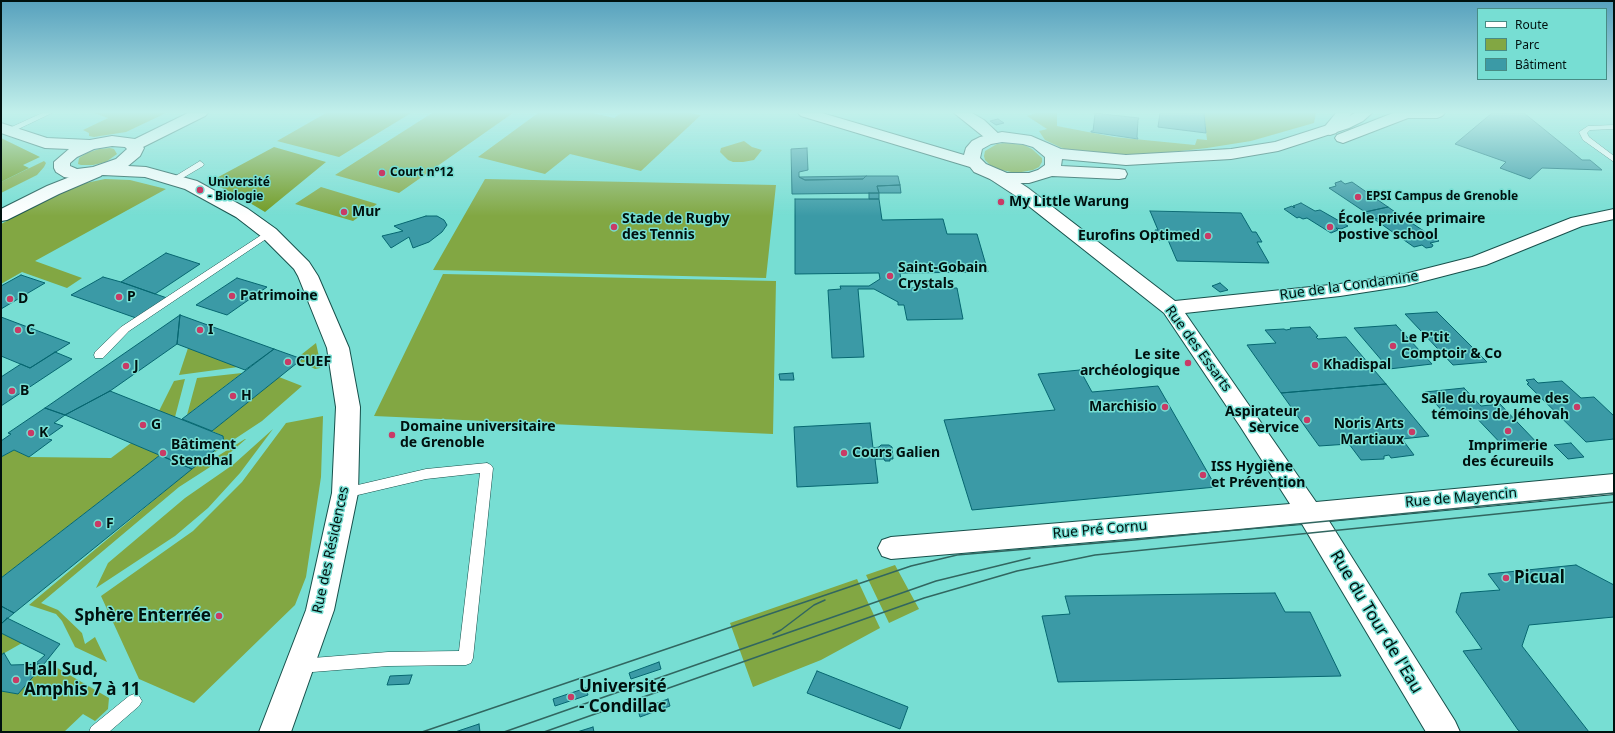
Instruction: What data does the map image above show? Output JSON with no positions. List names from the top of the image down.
{
  "streets": {
    "main road": [
      "Rue de la Condamine",
      "Rue des Essarts",
      "Rue de Mayencin",
      "Rue Pré Cornu",
      "Rue des Résidences",
      "Rue du Tour de l'Eau"
    ]
  },
  "crossings": [
    ["Rue de la Condamine", "Rue des Essarts"],
    ["Rue des Essarts", "Rue de Mayencin"],
    ["Rue des Essarts", "Rue Pré Cornu"],
    ["Rue des Essarts", "Rue du Tour de l'Eau"],
    ["Rue de Mayencin", "Rue Pré Cornu"],
    ["Rue de Mayencin", "Rue du Tour de l'Eau"],
    ["Rue Pré Cornu", "Rue du Tour de l'Eau"]
  ],
  "places": [
    "Court n°12",
    "Université - Biologie",
    "EPSI Campus de Grenoble",
    "My Little Warung",
    "Mur",
    "Stade de Rugby des Tennis",
    "École privée primaire postive school",
    "Eurofins Optimed",
    "Saint-Gobain Crystals",
    "Patrimoine",
    "P",
    "D",
    "C",
    "I",
    "Le P'tit Comptoir & Co",
    "CUEF",
    "Le site archéologique",
    "Khadispal",
    "J",
    "B",
    "H",
    "Marchisio",
    "Salle du royaume des témoins de Jéhovah",
    "Aspirateur Service",
    "G",
    "Imprimerie des écureuils",
    "Noris Arts Martiaux",
    "K",
    "Domaine universitaire de Grenoble",
    "Bâtiment Stendhal",
    "Cours Galien",
    "ISS Hygiène et Prévention",
    "F",
    "Picual",
    "Sphère Enterrée",
    "Hall Sud, Amphis 7 à 11",
    "Université - Condillac"
  ],
  "legend": ["Route", "Parc", "Bâtiment"]
}
